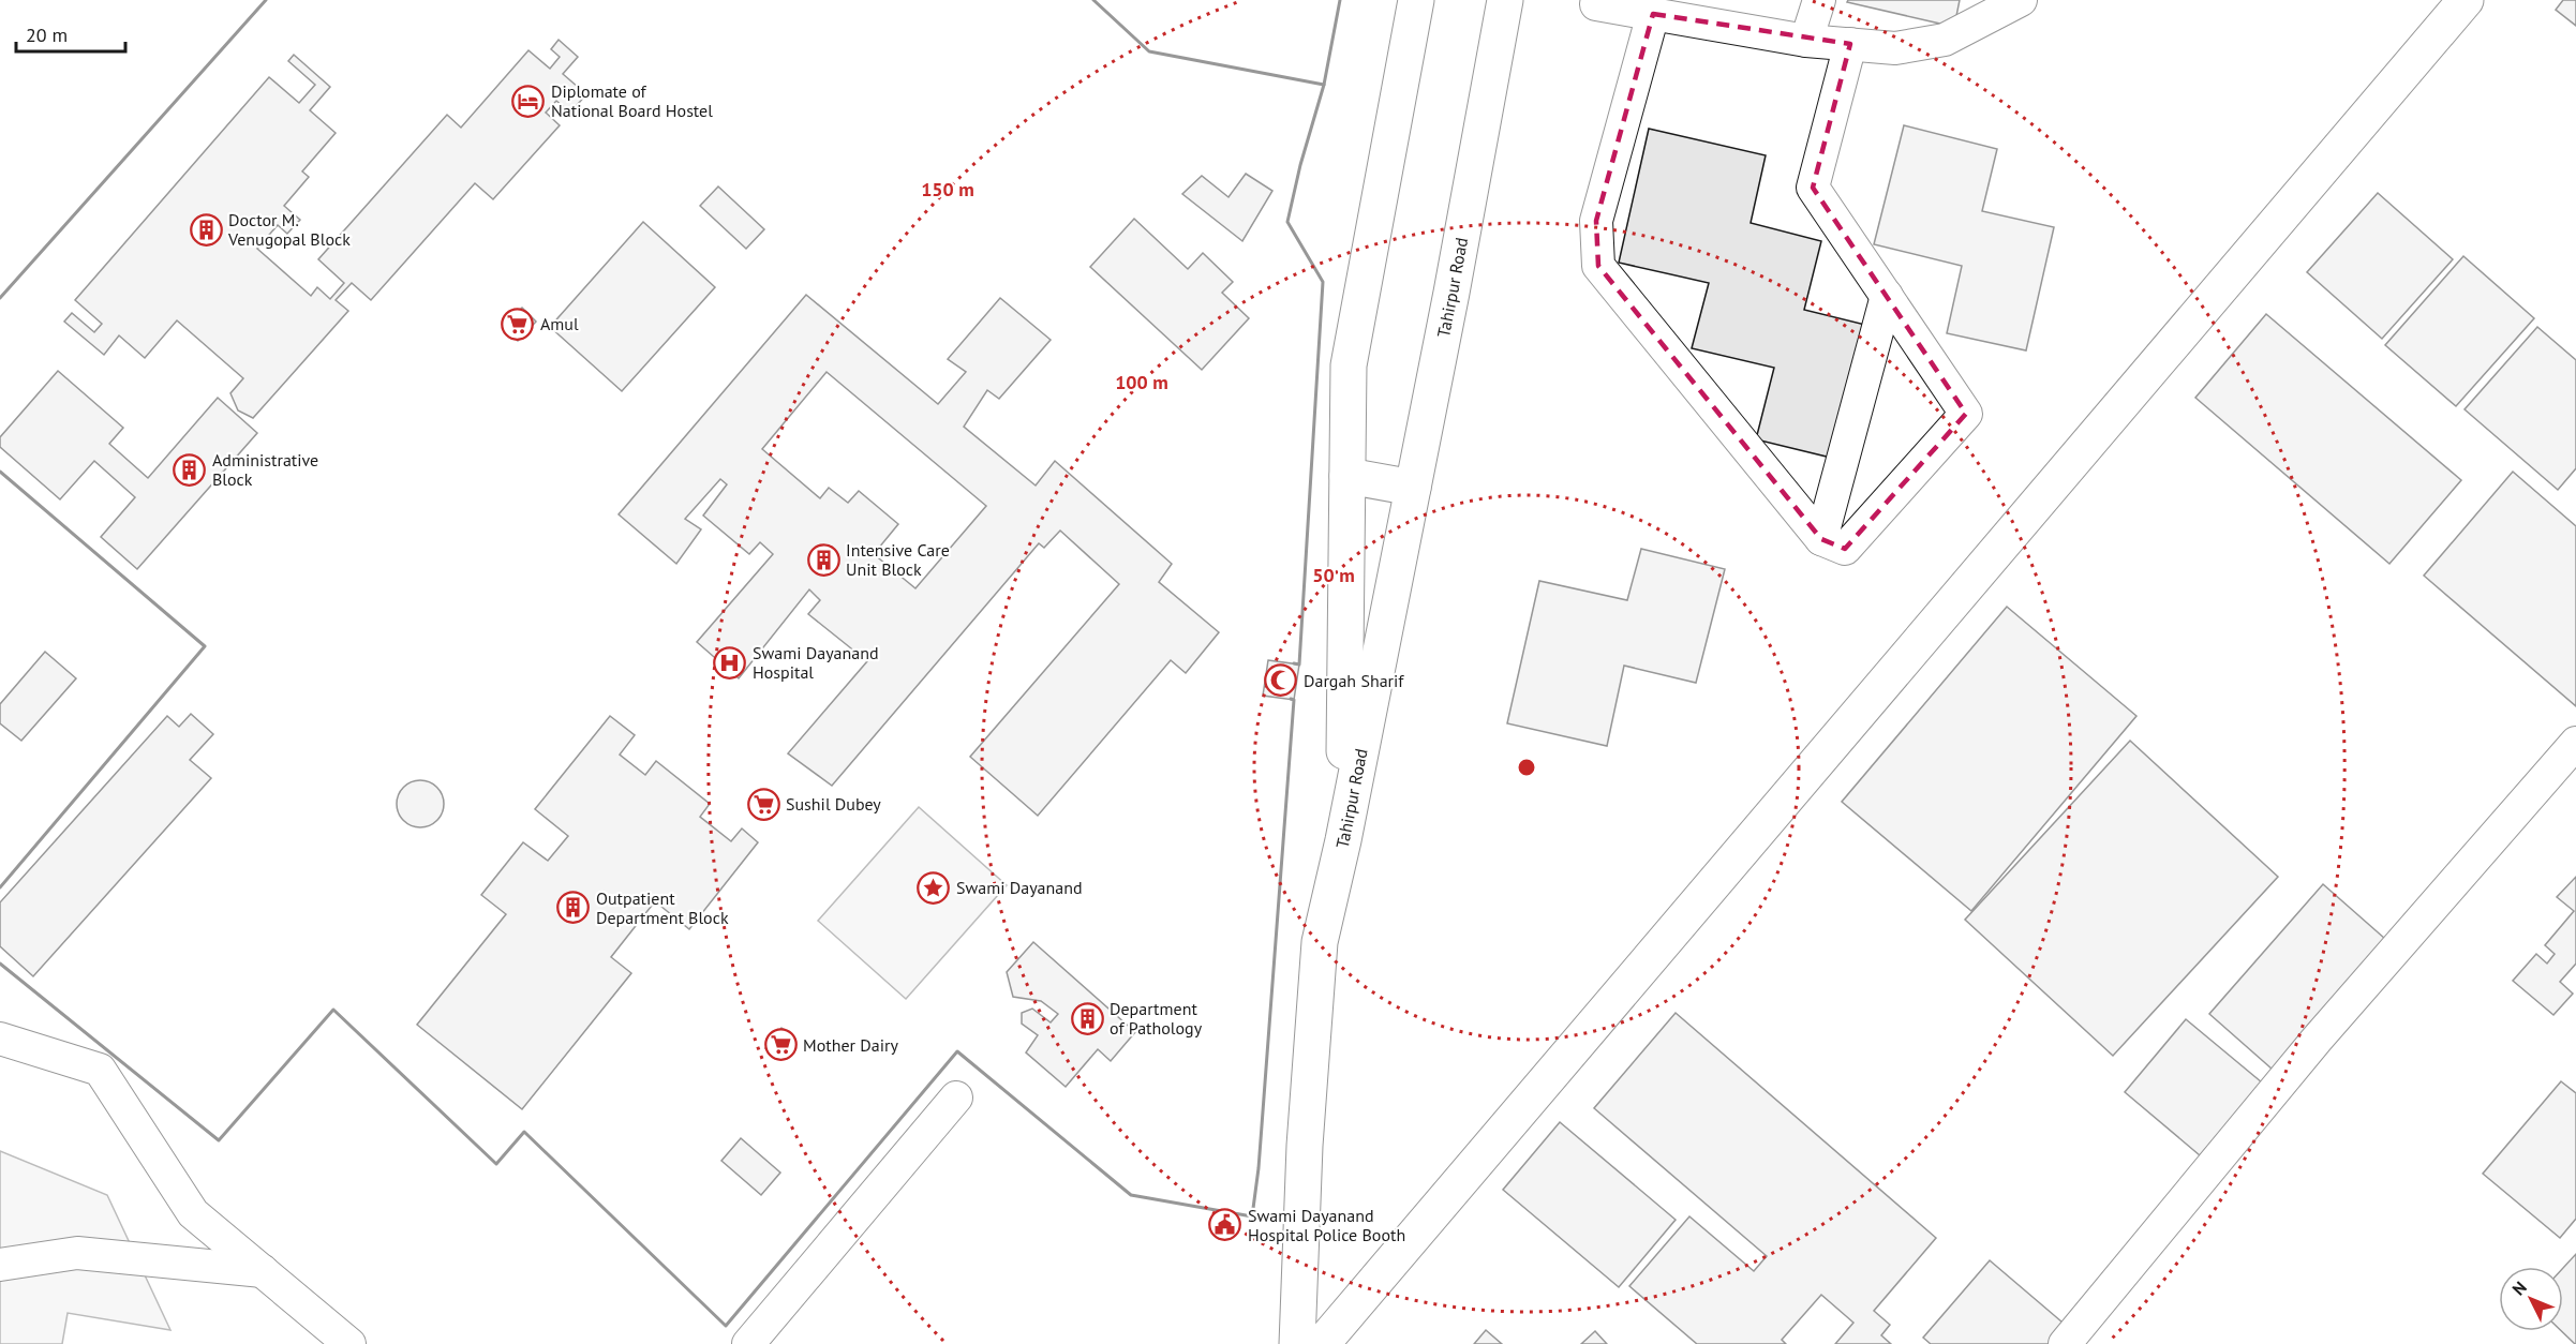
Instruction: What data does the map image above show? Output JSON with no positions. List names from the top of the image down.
{
  "streets": {
    "main road": ["Tahirpur Road"]
  },
  "places": {
    "hotel": ["Diplomate of National Board Hostel"],
    "building": [
      "Doctor M. Venugopal Block",
      "Administrative Block",
      "Intensive Care Unit Block",
      "Outpatient Department Block",
      "Department of Pathology"
    ],
    "supermarket": ["Amul", "Sushil Dubey", "Mother Dairy"],
    "hospital": ["Swami Dayanand Hospital"],
    "mosque": ["Dargah Sharif"],
    "place": ["Swami Dayanand"],
    "public building": ["Swami Dayanand Hospital Police Booth"]
  },
  "scale_bar": "20 m",
  "north": "top left",
  "rings": ["150 m", "100 m", "50 m"]
}
